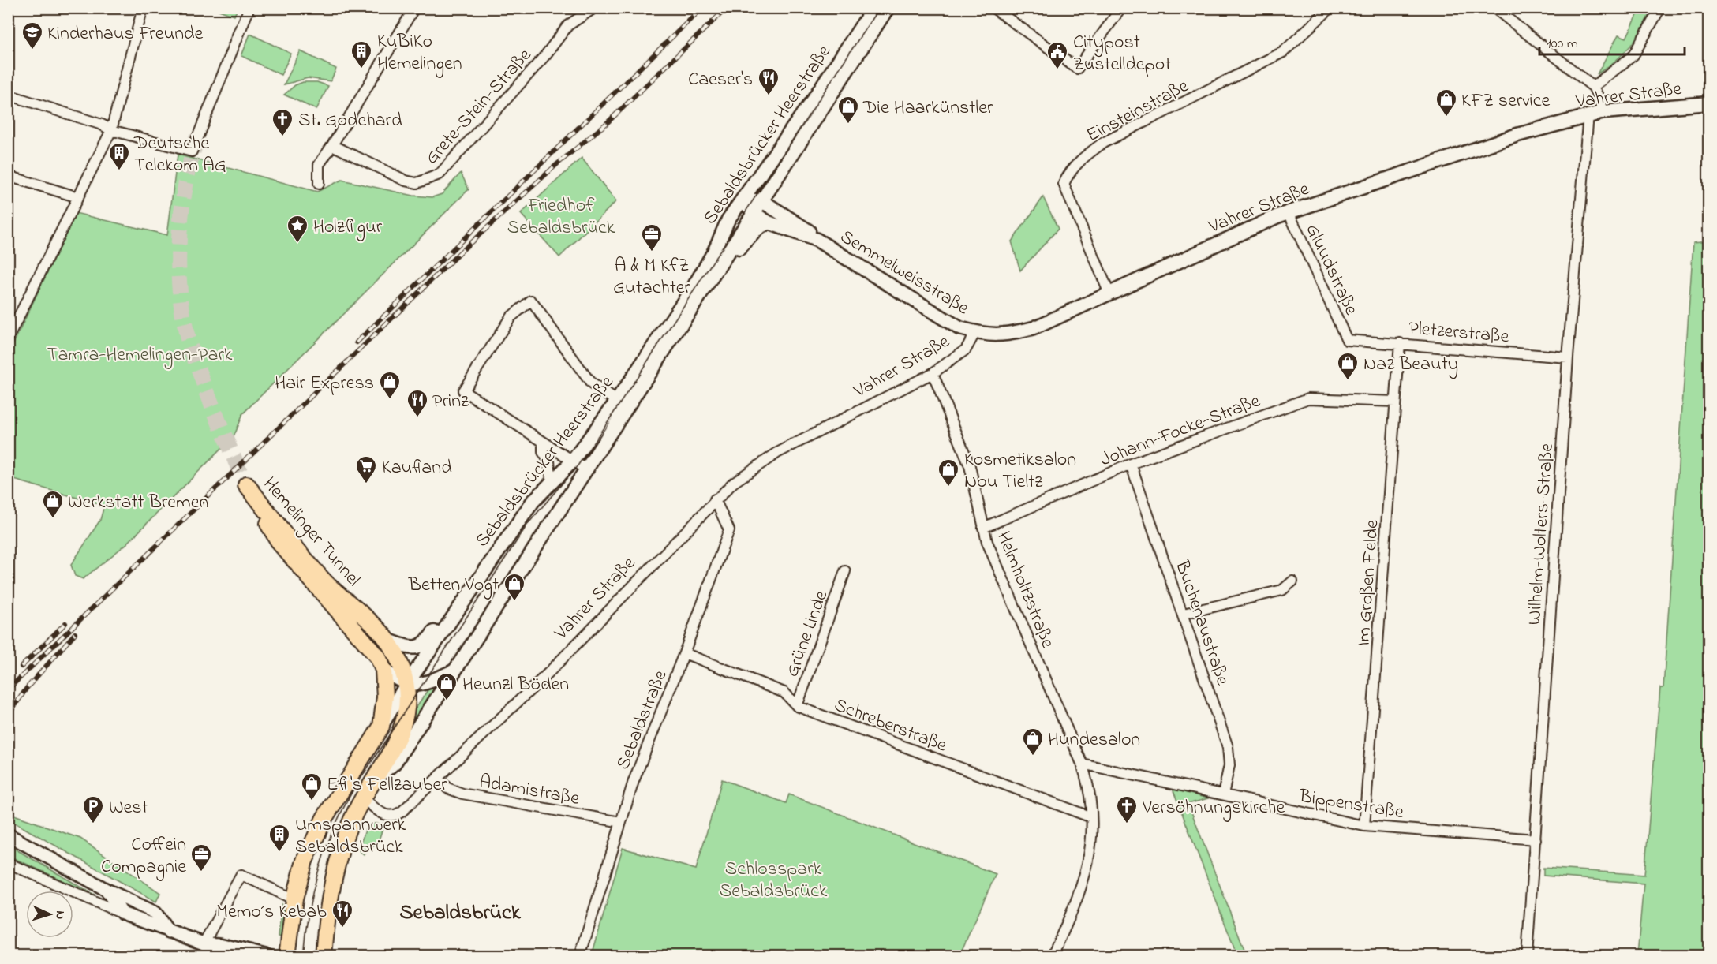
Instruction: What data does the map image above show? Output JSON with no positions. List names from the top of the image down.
{
  "streets": {
    "main road": [
      "Vahrer Straße",
      "Sebaldsbrücker Heerstraße",
      "Semmelweisstraße",
      "Hemelinger Tunnel"
    ],
    "street": [
      "Grete-Stein-Straße",
      "Einsteinstraße",
      "Gluudstraße",
      "Pletzerstraße",
      "Johann-Focke-Straße",
      "Wilhelm-Wolters-Straße",
      "Im Großen Felde",
      "Helmholtzstraße",
      "Buchenaustraße",
      "Grüne Linde",
      "Sebaldstraße",
      "Schreberstraße",
      "Adamistraße",
      "Bippenstraße"
    ]
  },
  "crossings": [
    ["Vahrer Straße", "Einsteinstraße"],
    ["Vahrer Straße", "Sebaldsbrücker Heerstraße"],
    ["Vahrer Straße", "Gluudstraße"],
    ["Vahrer Straße", "Semmelweisstraße"],
    ["Vahrer Straße", "Wilhelm-Wolters-Straße"],
    ["Vahrer Straße", "Helmholtzstraße"],
    ["Vahrer Straße", "Sebaldstraße"],
    ["Vahrer Straße", "Adamistraße"],
    ["Sebaldsbrücker Heerstraße", "Semmelweisstraße"],
    ["Sebaldsbrücker Heerstraße", "Hemelinger Tunnel"],
    ["Gluudstraße", "Pletzerstraße"],
    ["Pletzerstraße", "Wilhelm-Wolters-Straße"],
    ["Pletzerstraße", "Im Großen Felde"],
    ["Johann-Focke-Straße", "Im Großen Felde"],
    ["Johann-Focke-Straße", "Helmholtzstraße"],
    ["Johann-Focke-Straße", "Buchenaustraße"],
    ["Wilhelm-Wolters-Straße", "Bippenstraße"],
    ["Im Großen Felde", "Bippenstraße"],
    ["Helmholtzstraße", "Schreberstraße"],
    ["Helmholtzstraße", "Bippenstraße"],
    ["Buchenaustraße", "Bippenstraße"],
    ["Grüne Linde", "Schreberstraße"],
    ["Sebaldstraße", "Schreberstraße"],
    ["Sebaldstraße", "Adamistraße"]
  ],
  "districts": ["Sebaldsbrück"],
  "parks": ["Friedhof Sebaldsbrück", "Tamra-Hemelingen-Park", "Schlosspark Sebaldsbrück"],
  "places": {
    "school or university": ["Kinderhaus Freunde"],
    "building": ["KuBiKo Hemelingen", "Deutsche Telekom AG", "Umspannwerk Sebaldsbrück"],
    "public building": ["Citypost Zustelldepot"],
    "restaurant": ["Caeser's", "Prinz", "Memo´s Kebab"],
    "shop": [
      "KFZ service",
      "Die Haarkünstler",
      "Naz Beauty",
      "Hair Express",
      "Kosmetiksalon Nou Tieltz",
      "Werkstatt Bremen",
      "Betten Vogt",
      "Heunzl Böden",
      "Hundesalon",
      "Efi's Fellzauber"
    ],
    "church": ["St. Godehard", "Versöhnungskirche"],
    "place": ["Holzfigur"],
    "office": ["A & M KfZ Gutachter", "Coffein Compagnie"],
    "supermarket": ["Kaufland"],
    "parking": ["West"]
  },
  "scale_bar": "100 m",
  "north": "right"
}
